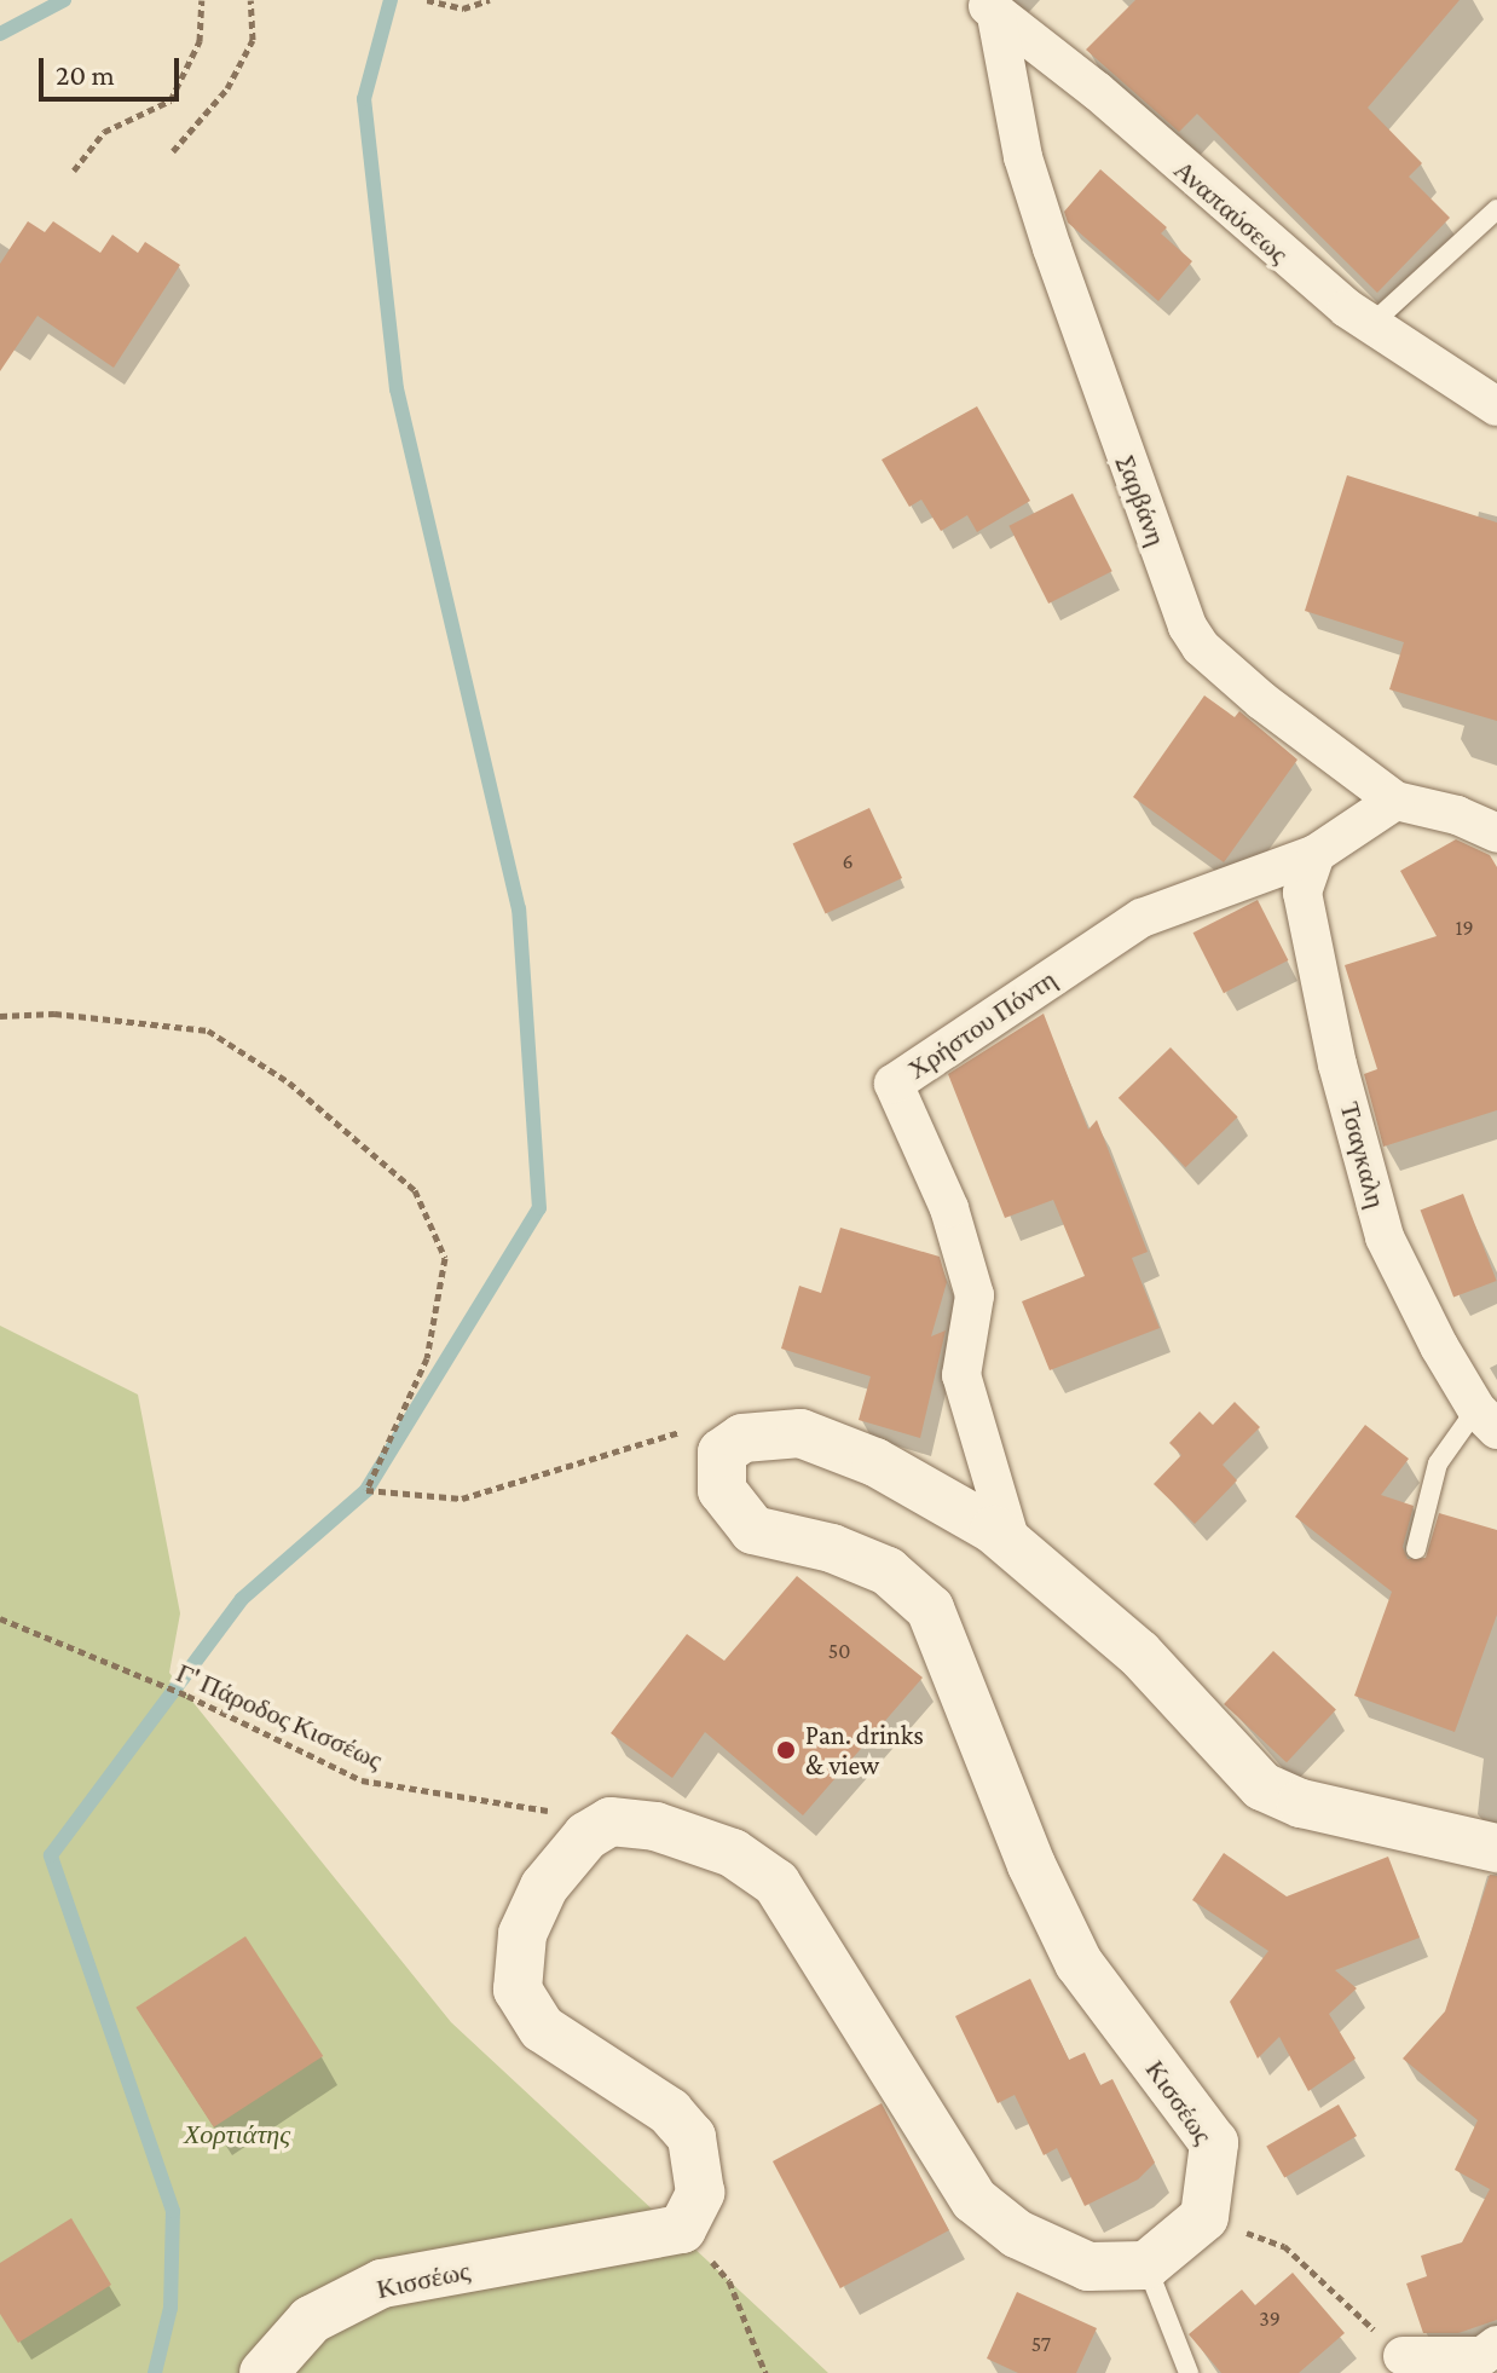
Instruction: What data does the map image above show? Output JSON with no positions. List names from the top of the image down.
{
  "streets": {
    "street": [
      "Αναπαύσεως",
      "Σαρβάνη",
      "Χρήστου Πόντη",
      "Τσαγκαλη",
      "Κισσέως"
    ],
    "path": ["Γ' Πάροδος Κισσέως"]
  },
  "crossings": [
    ["Αναπαύσεως", "Σαρβάνη"],
    ["Σαρβάνη", "Χρήστου Πόντη"],
    ["Χρήστου Πόντη", "Τσαγκαλη"]
  ],
  "parks": ["Χορτιάτης"],
  "places": ["Pan. drinks & view"],
  "house_numbers": [
    "6",
    "19",
    "50",
    "39",
    "57"
  ],
  "scale_bar": "20 m"
}
